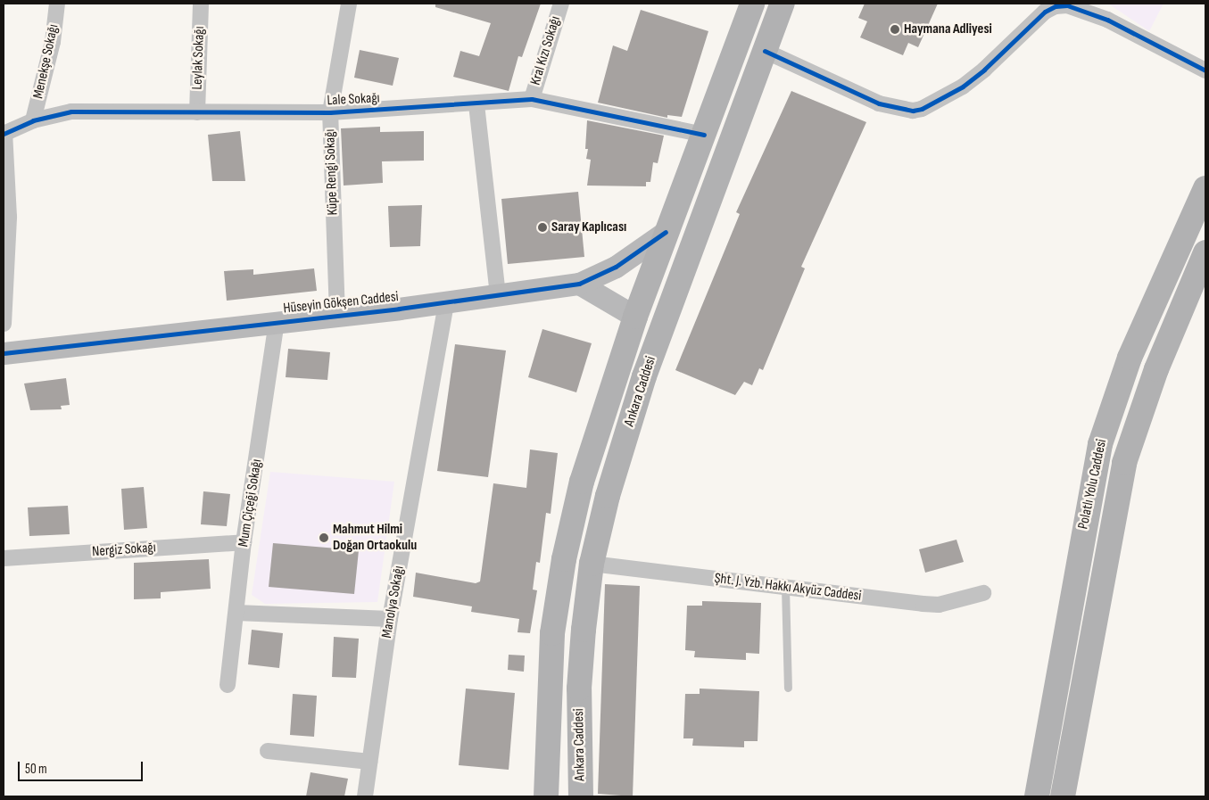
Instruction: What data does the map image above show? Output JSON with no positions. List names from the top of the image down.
{
  "streets": {
    "main road": ["Ankara Caddesi", "Polatlı Yolu Caddesi"],
    "street": [
      "Kral Kızı Sokağı",
      "Leylak Sokağı",
      "Menekşe Sokağı",
      "Lale Sokağı",
      "Küpe Rengi Sokağı",
      "Hüseyin Gökşen Caddesi",
      "Mum Çiçeği Sokağı",
      "Nergiz Sokağı",
      "Şht. J. Yzb. Hakkı Akyüz Caddesi",
      "Manolya Sokağı"
    ]
  },
  "crossings": [
    ["Kral Kızı Sokağı", "Lale Sokağı"],
    ["Leylak Sokağı", "Lale Sokağı"],
    ["Menekşe Sokağı", "Lale Sokağı"],
    ["Lale Sokağı", "Küpe Rengi Sokağı"],
    ["Lale Sokağı", "Ankara Caddesi"],
    ["Küpe Rengi Sokağı", "Hüseyin Gökşen Caddesi"],
    ["Hüseyin Gökşen Caddesi", "Ankara Caddesi"],
    ["Hüseyin Gökşen Caddesi", "Mum Çiçeği Sokağı"],
    ["Hüseyin Gökşen Caddesi", "Manolya Sokağı"],
    ["Ankara Caddesi", "Şht. J. Yzb. Hakkı Akyüz Caddesi"],
    ["Mum Çiçeği Sokağı", "Nergiz Sokağı"]
  ],
  "places": ["Haymana Adliyesi", "Saray Kaplıcası", "Mahmut Hilmi Doğan Ortaokulu"],
  "scale_bar": "50 m"
}
